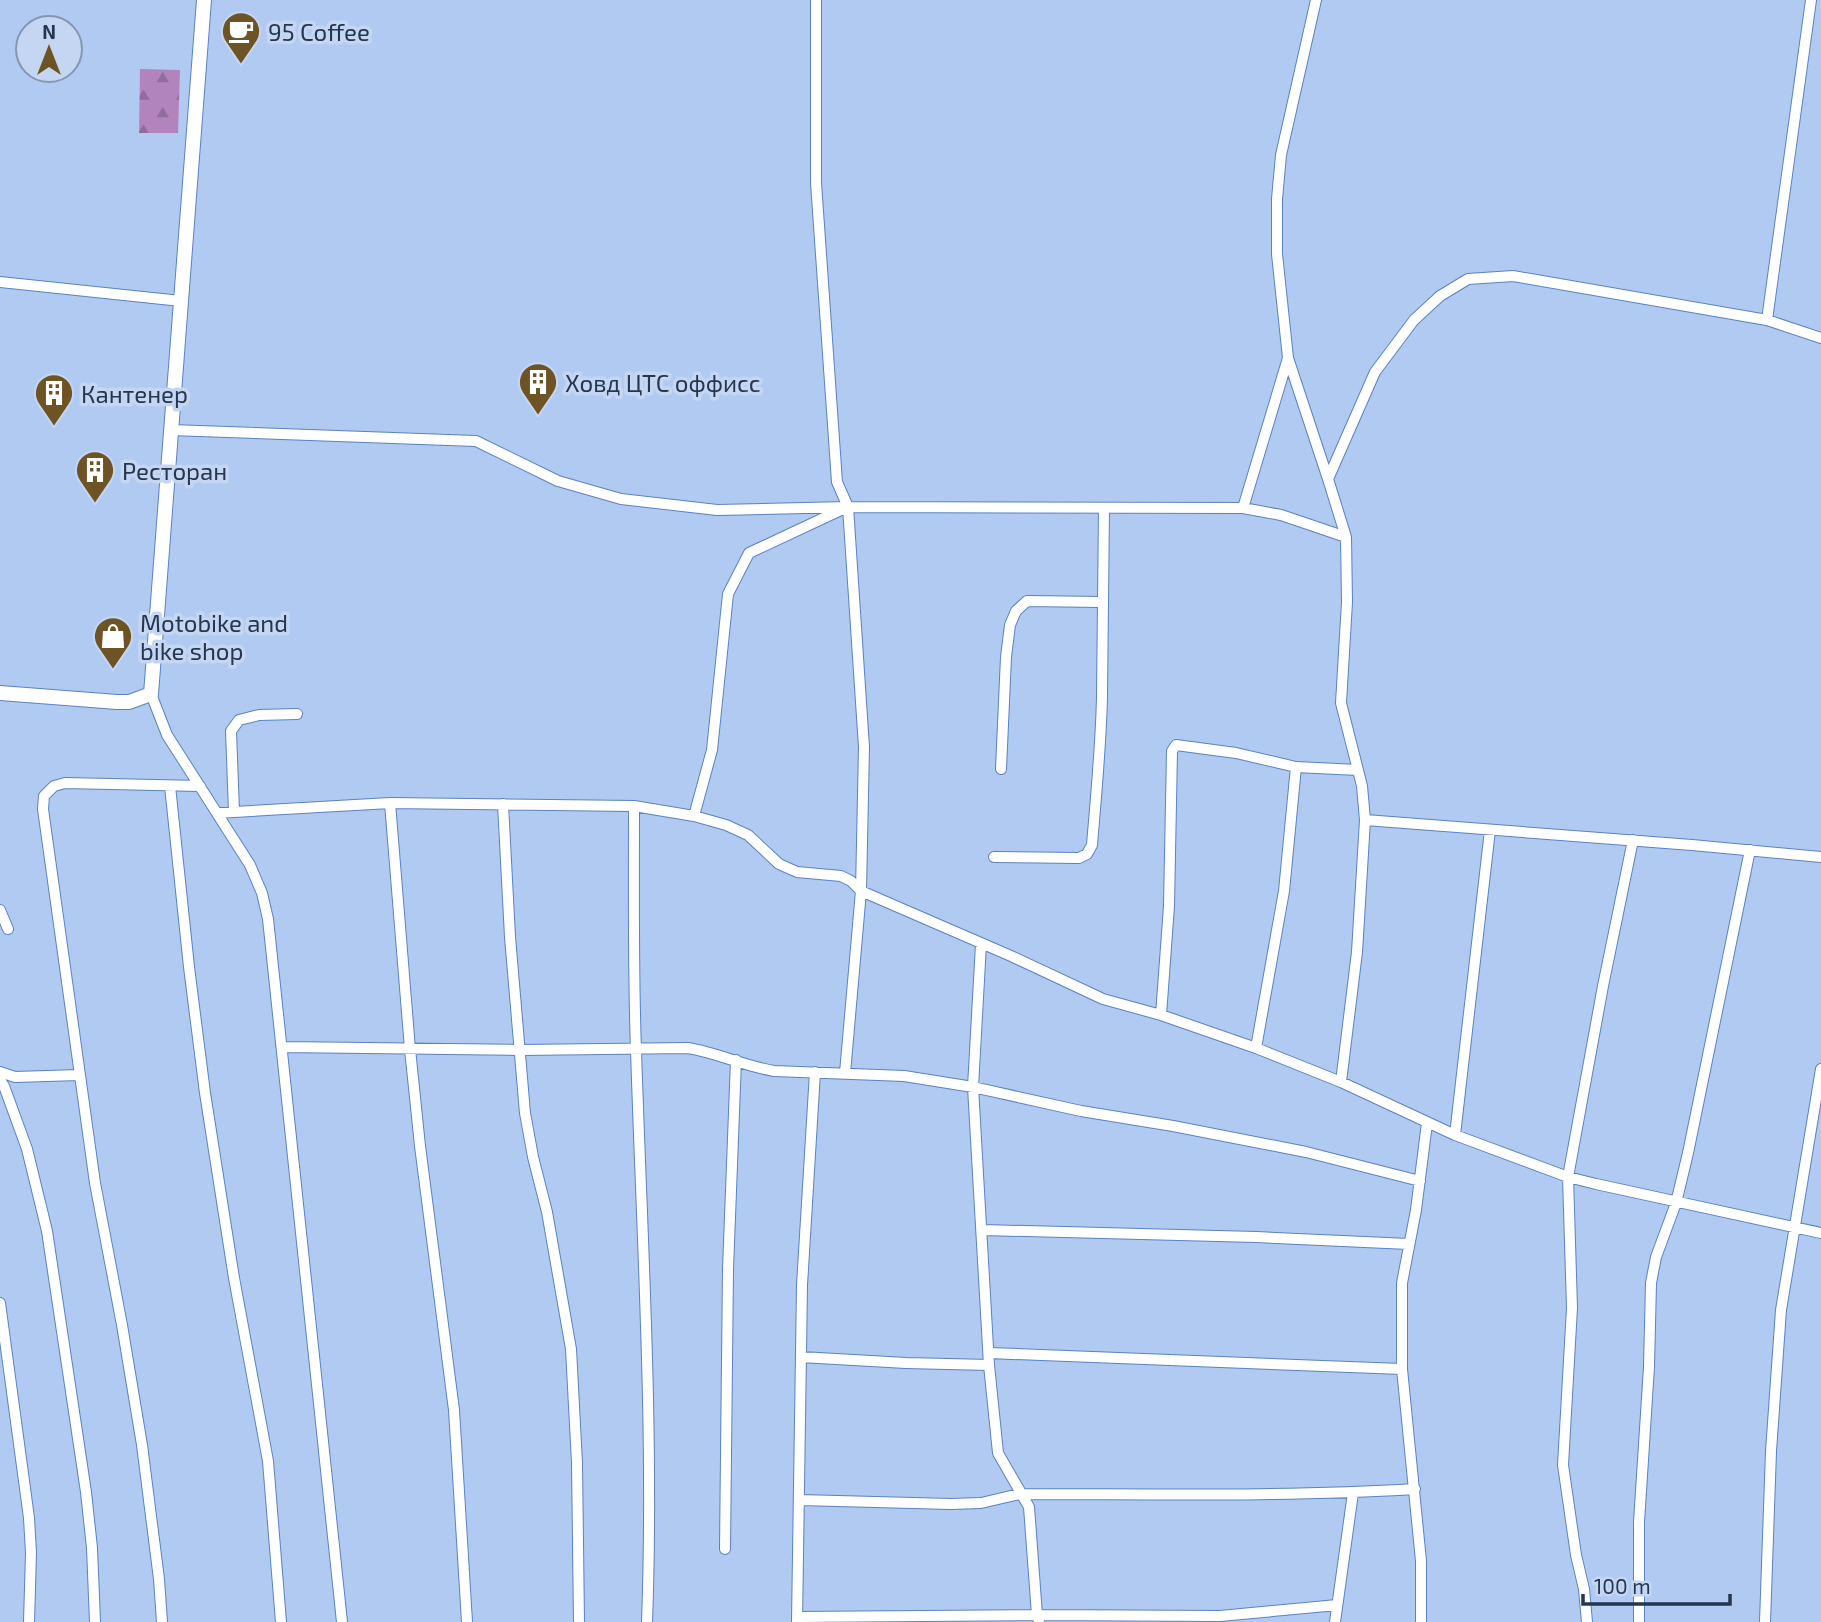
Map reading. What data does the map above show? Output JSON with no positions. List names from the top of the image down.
{
  "places": {
    "cafe": ["95 Coffee"],
    "building": ["Ховд ЦТС оффисс", "Кантенер", "Ресторан"],
    "shop": ["Motobike and bike shop"]
  },
  "scale_bar": "100 m",
  "north": "top"
}
